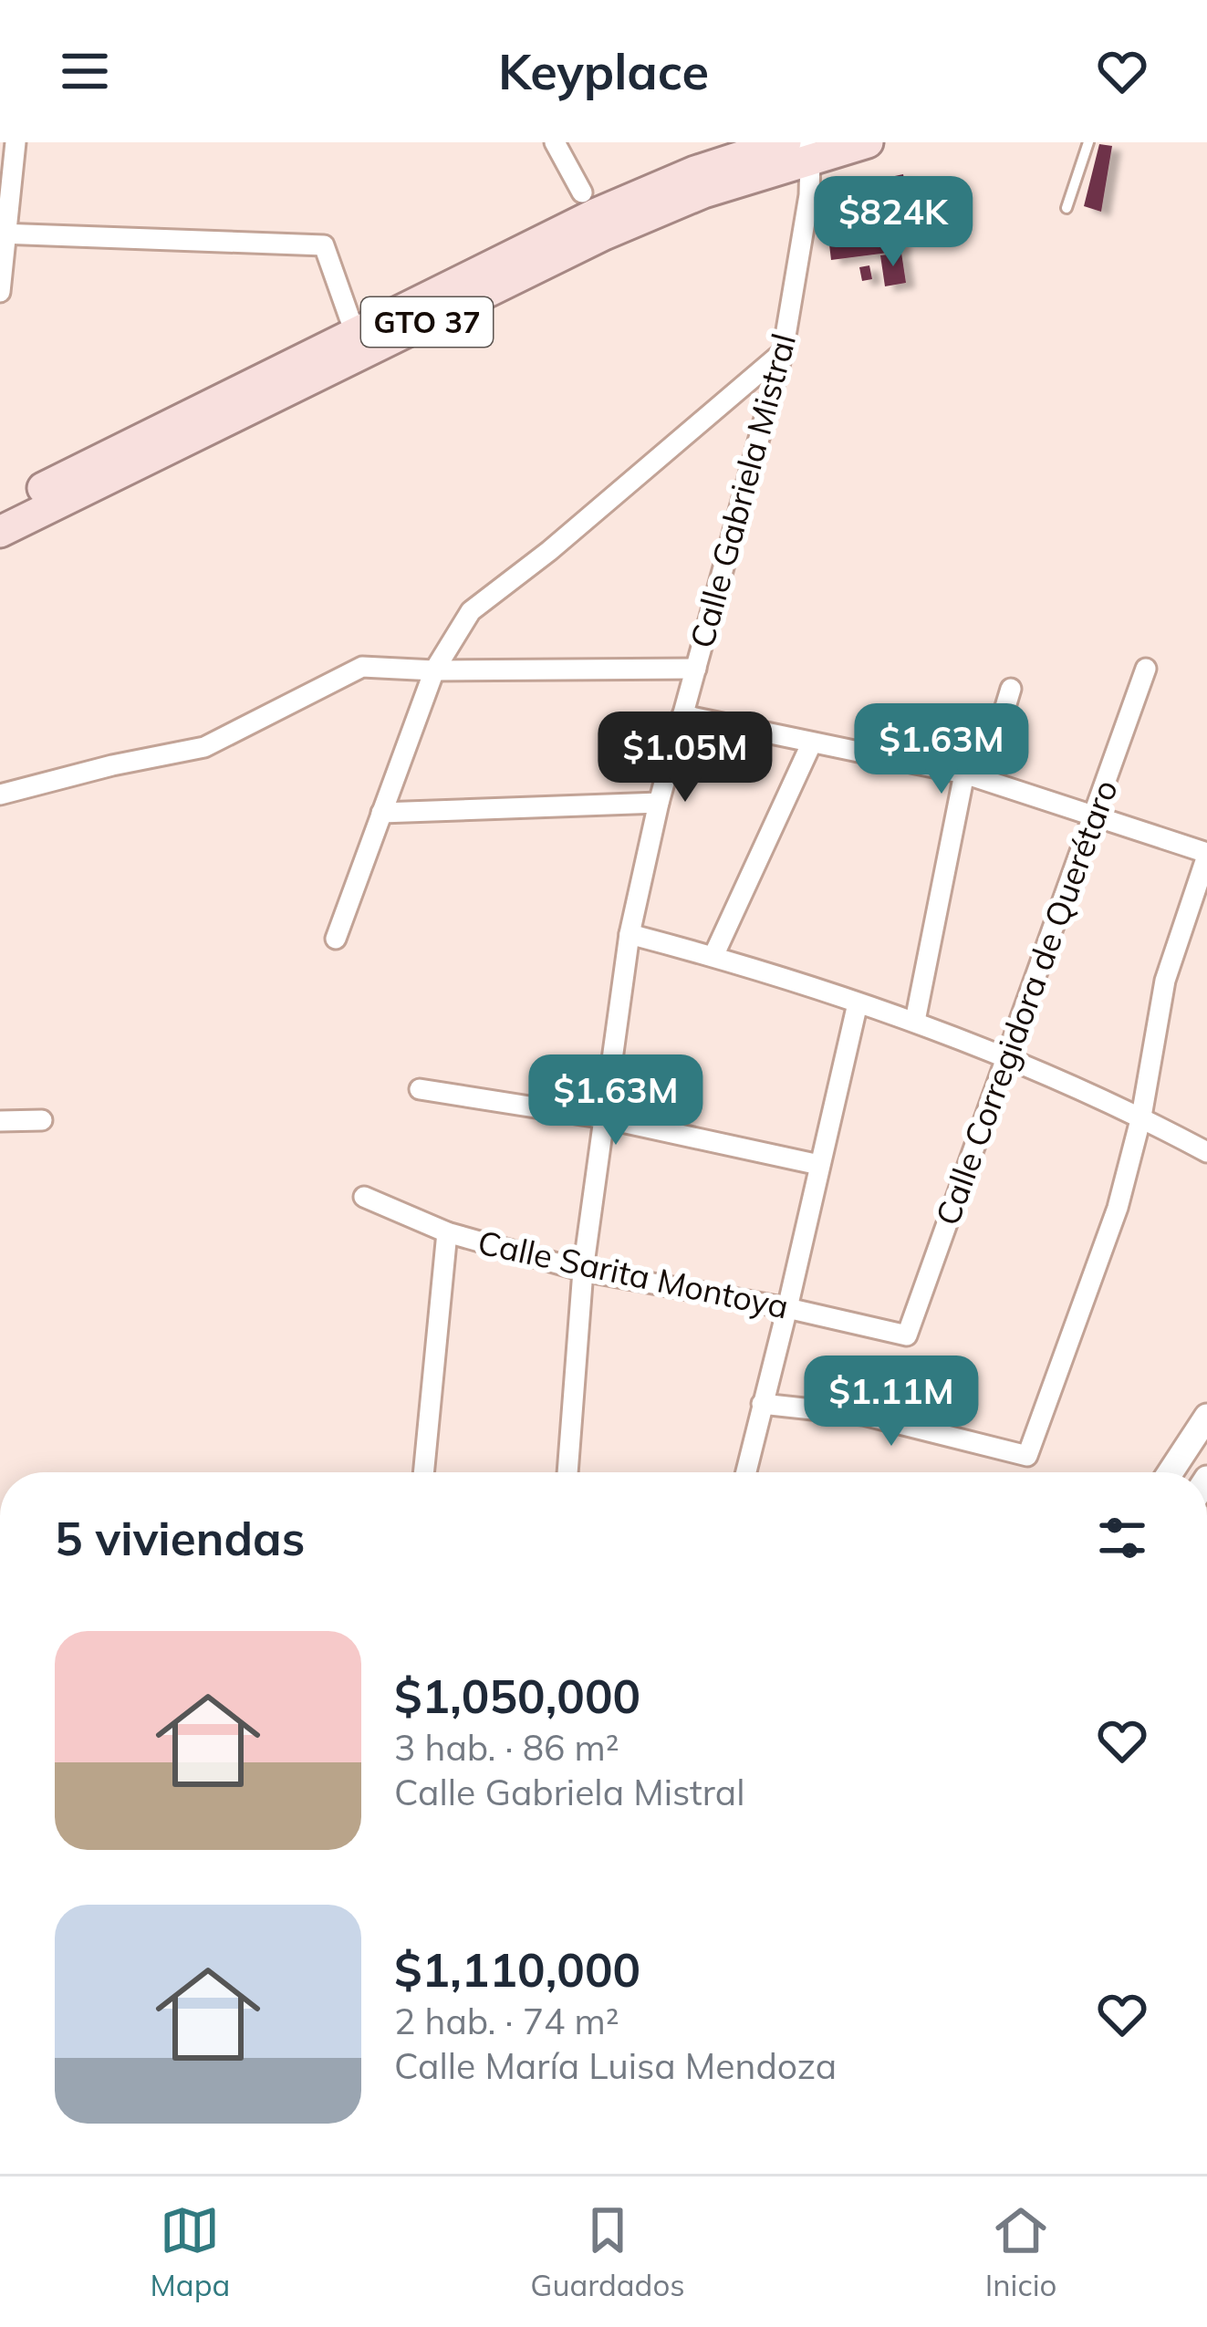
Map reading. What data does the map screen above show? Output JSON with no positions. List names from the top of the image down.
{
  "streets": {
    "main road": ["GTO 37"],
    "street": ["Calle Gabriela Mistral", "Calle Corregidora de Querétaro", "Calle Sarita Montoya"]
  },
  "crossings": [
    ["GTO 37", "Calle Gabriela Mistral"],
    ["Calle Gabriela Mistral", "Calle Sarita Montoya"],
    ["Calle Corregidora de Querétaro", "Calle Sarita Montoya"]
  ],
  "page": {
    "header": "Keyplace",
    "price": [
      "$824K",
      "$1.63M",
      "$1.05M",
      "$1.63M",
      "$1.11M"
    ],
    "heading": "5 viviendas",
    "list": [
      {
        "name": "$1,050,000",
        "note": "3 hab. · 86 m² · Calle Gabriela Mistral"
      },
      {
        "name": "$1,110,000",
        "note": "2 hab. · 74 m² · Calle María Luisa Mendoza"
      }
    ],
    "tabs": ["Mapa", "Guardados", "Inicio"]
  }
}
